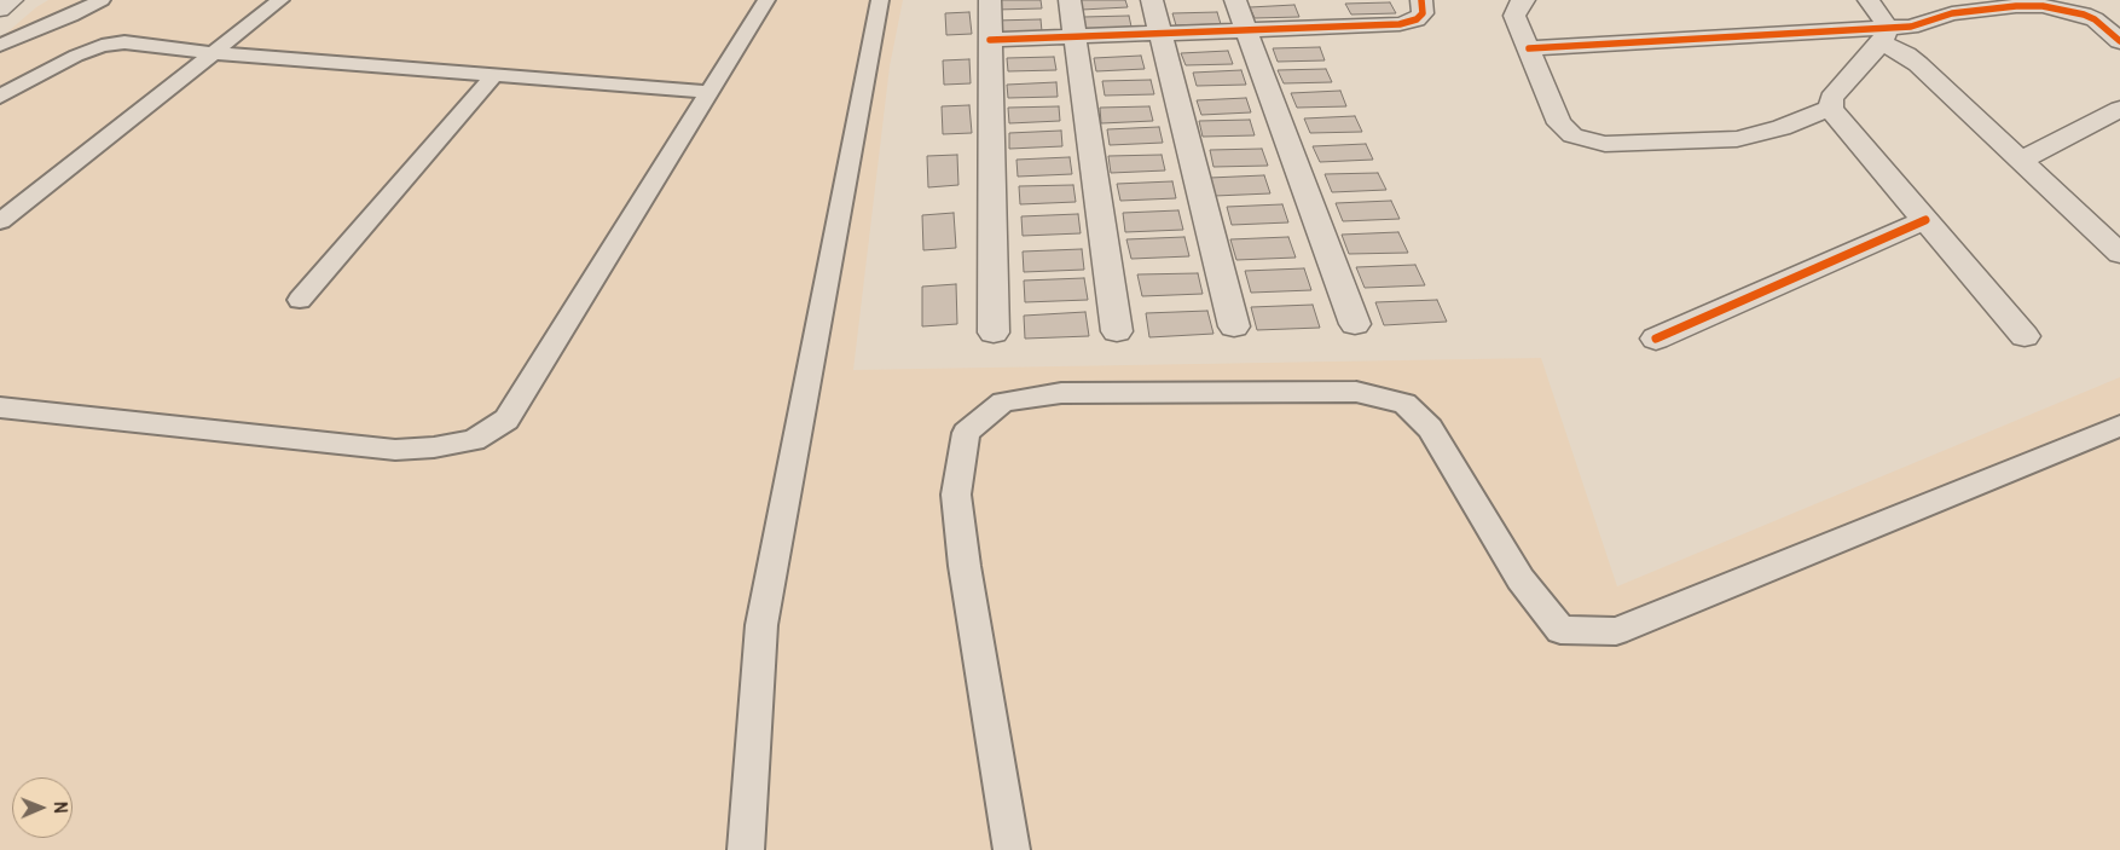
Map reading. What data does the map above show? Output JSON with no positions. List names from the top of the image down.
{
  "north": "right"
}
